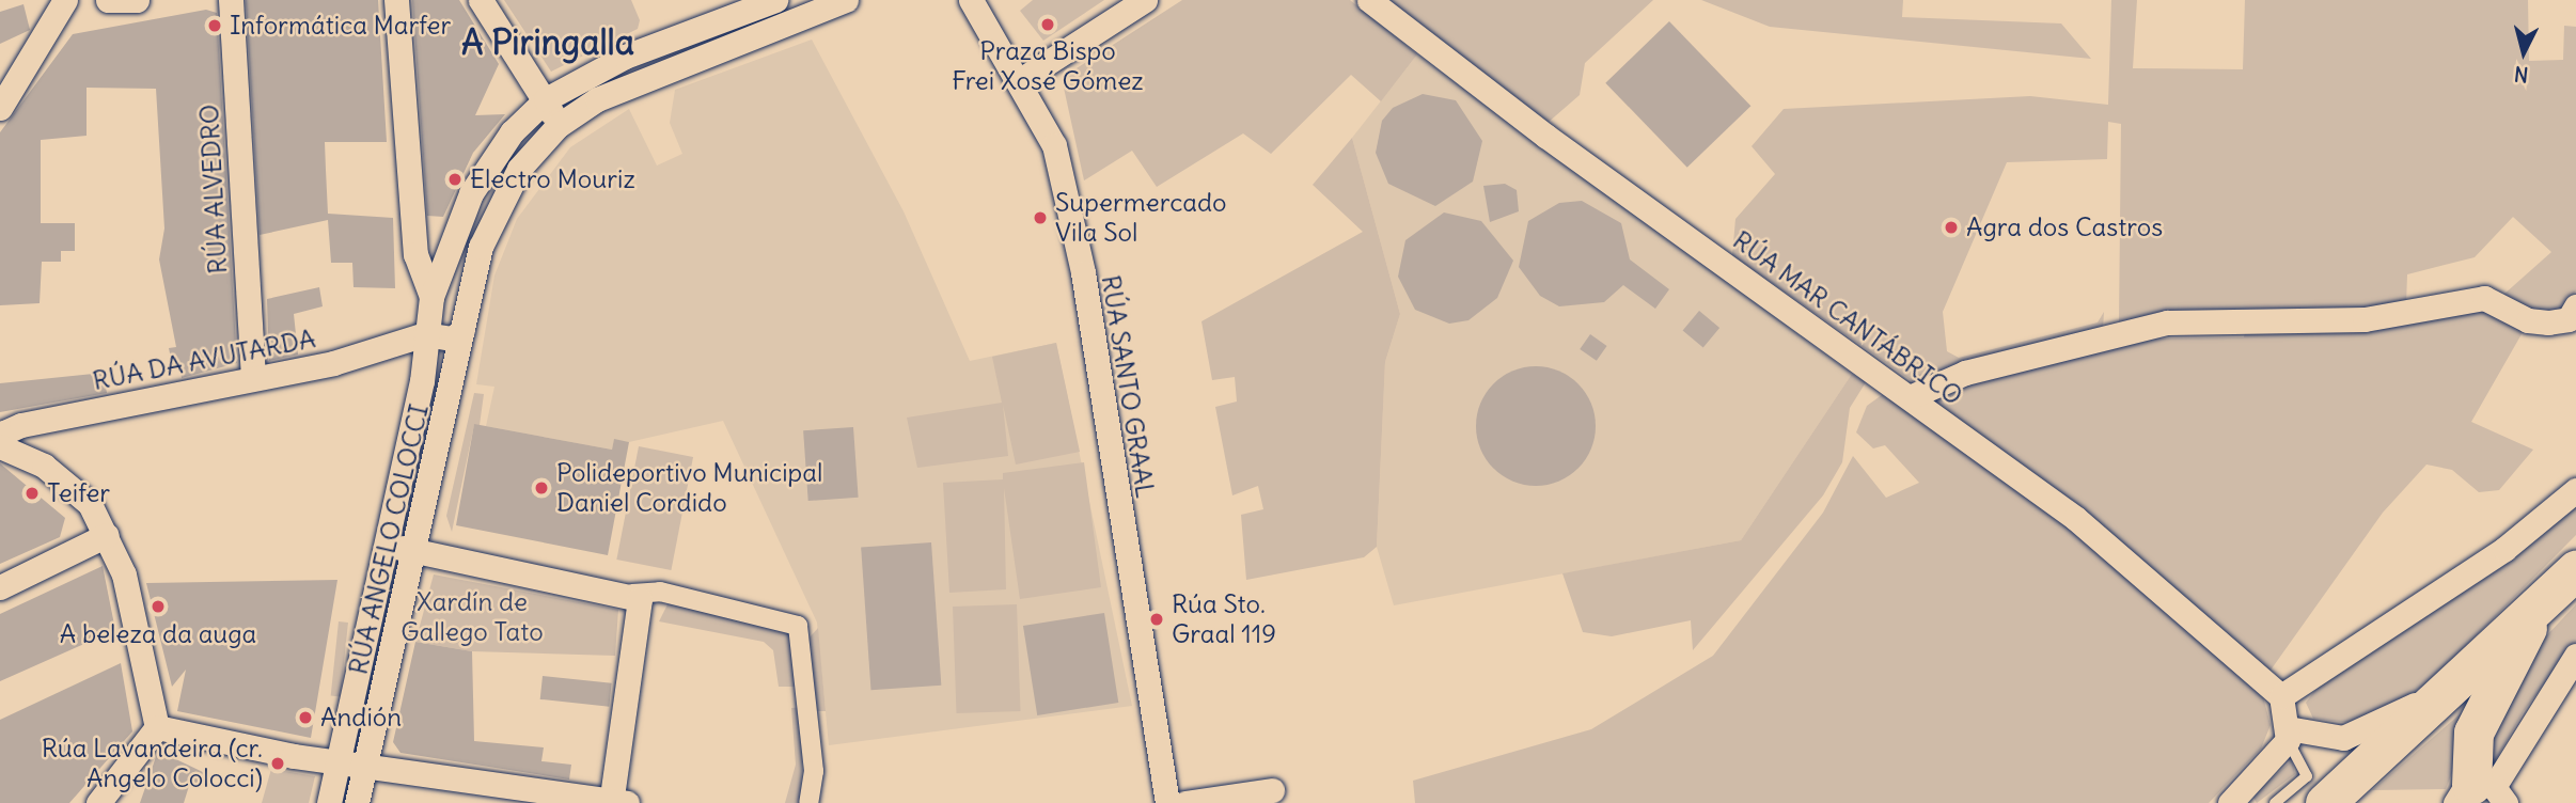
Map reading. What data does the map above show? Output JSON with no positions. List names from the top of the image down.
{
  "streets": {
    "street": [
      "RÚA ALVEDRO",
      "RÚA MAR CANTÁBRICO",
      "RÚA DA AVUTARDA",
      "RÚA SANTO GRAAL",
      "RÚA ANGELO COLOCCI"
    ]
  },
  "crossings": [
    ["RÚA ALVEDRO", "RÚA DA AVUTARDA"],
    ["RÚA DA AVUTARDA", "RÚA ANGELO COLOCCI"]
  ],
  "districts": ["A Piringalla"],
  "parks": ["Xardín de Gallego Tato"],
  "places": [
    "Praza Bispo Frei Xosé Gómez",
    "Informática Marfer",
    "Electro Mouriz",
    "Supermercado Vila Sol",
    "Agra dos Castros",
    "Polideportivo Municipal Daniel Cordido",
    "Teifer",
    "A beleza da auga",
    "Rúa Sto. Graal 119",
    "Andión",
    "Rúa Lavandeira (cr. Angelo Colocci)"
  ],
  "north": "bottom"
}
